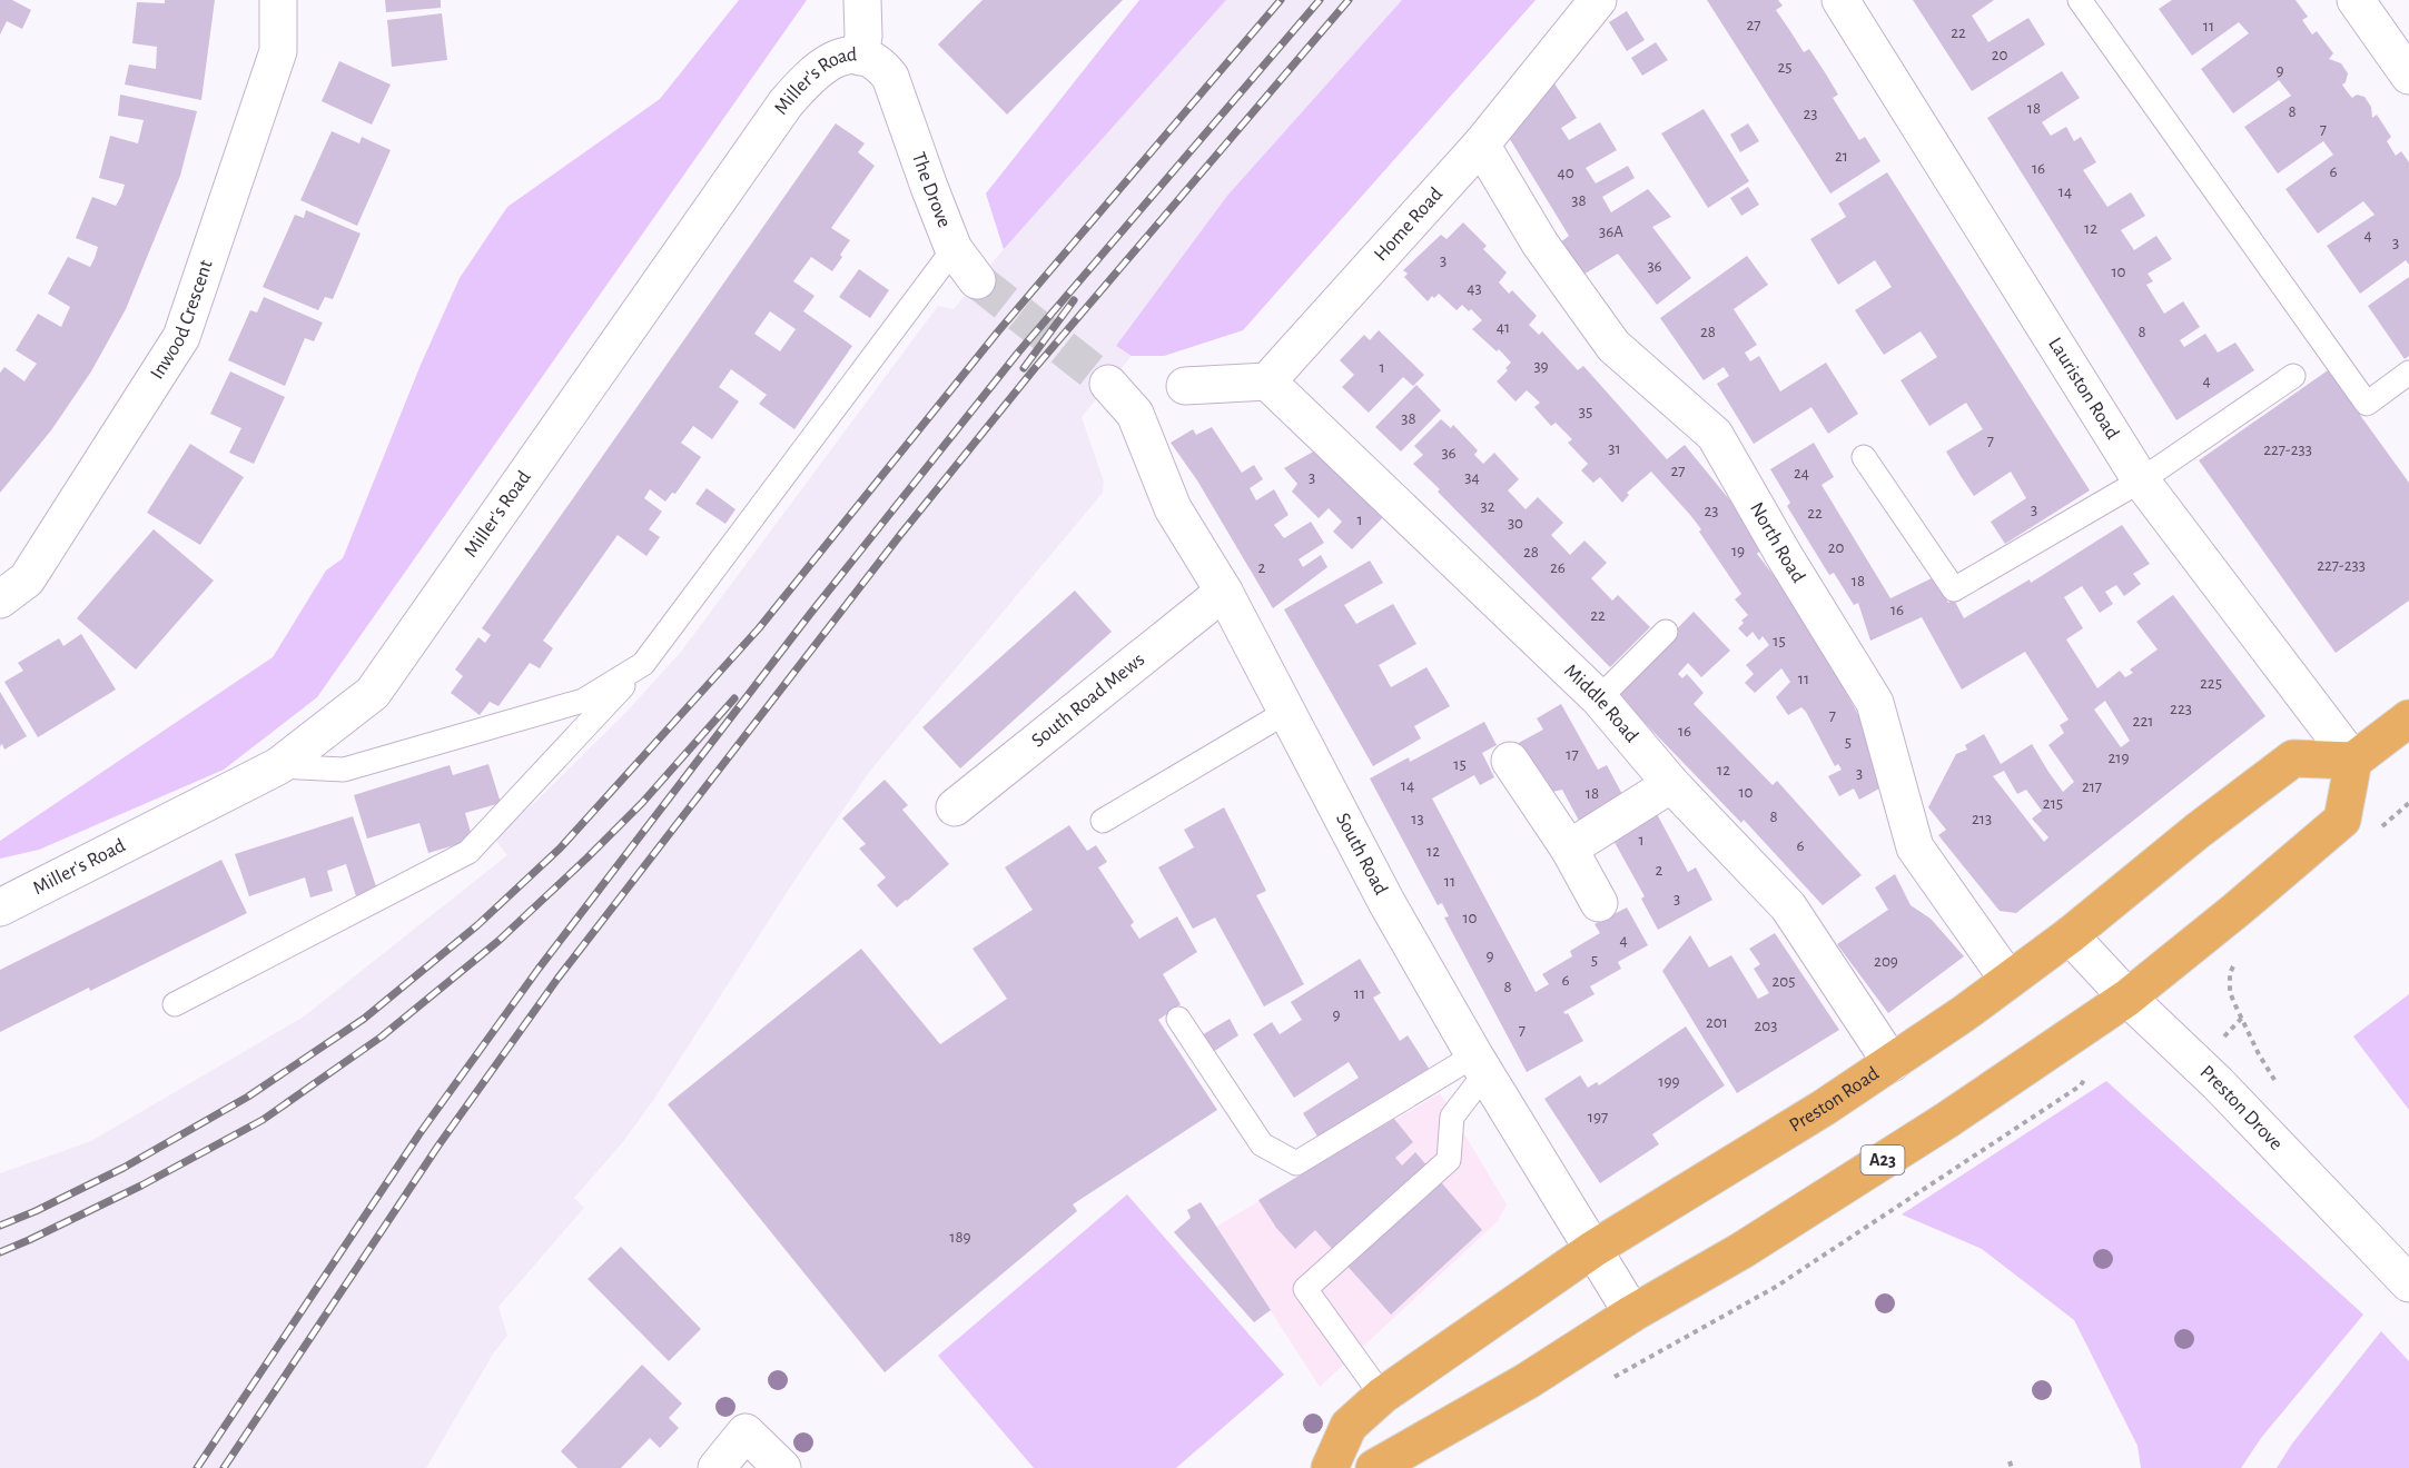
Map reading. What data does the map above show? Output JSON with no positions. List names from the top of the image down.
{
  "streets": {
    "highway": ["Preston Road", "A23"],
    "street": [
      "Miller's Road",
      "The Drove",
      "Home Road",
      "Inwood Crescent",
      "Lauriston Road",
      "North Road",
      "South Road Mews",
      "Middle Road",
      "South Road",
      "Preston Drove"
    ]
  },
  "crossings": [
    ["Miller's Road", "The Drove"],
    ["Home Road", "North Road"],
    ["Home Road", "Middle Road"],
    ["Lauriston Road", "Preston Road"],
    ["Lauriston Road", "A23"],
    ["North Road", "Preston Road"],
    ["South Road Mews", "South Road"],
    ["Middle Road", "Preston Road"],
    ["South Road", "Preston Road"],
    ["South Road", "A23"],
    ["Preston Road", "Preston Drove"],
    ["Preston Road", "A23"],
    ["Preston Drove", "A23"]
  ],
  "house_numbers": [
    "27",
    "11",
    "22",
    "20",
    "25",
    "9",
    "18",
    "8",
    "23",
    "7",
    "21",
    "16",
    "6",
    "40",
    "14",
    "38",
    "12",
    "36A",
    "4",
    "3",
    "3",
    "36",
    "10",
    "43",
    "41",
    "28",
    "8",
    "39",
    "1",
    "4",
    "35",
    "38",
    "7",
    "31",
    "227-233",
    "36",
    "27",
    "24",
    "3",
    "34",
    "32",
    "3",
    "23",
    "22",
    "1",
    "30",
    "20",
    "19",
    "28",
    "227-233",
    "2",
    "26",
    "18",
    "16",
    "22",
    "15",
    "11",
    "225",
    "223",
    "7",
    "221",
    "16",
    "5",
    "17",
    "219",
    "15",
    "12",
    "3",
    "14",
    "217",
    "10",
    "18",
    "215",
    "8",
    "13",
    "213",
    "1",
    "6",
    "12",
    "2",
    "11",
    "3",
    "10",
    "4",
    "9",
    "5",
    "209",
    "6",
    "205",
    "8",
    "11",
    "9",
    "201",
    "203",
    "7",
    "199",
    "197",
    "189"
  ]
}
